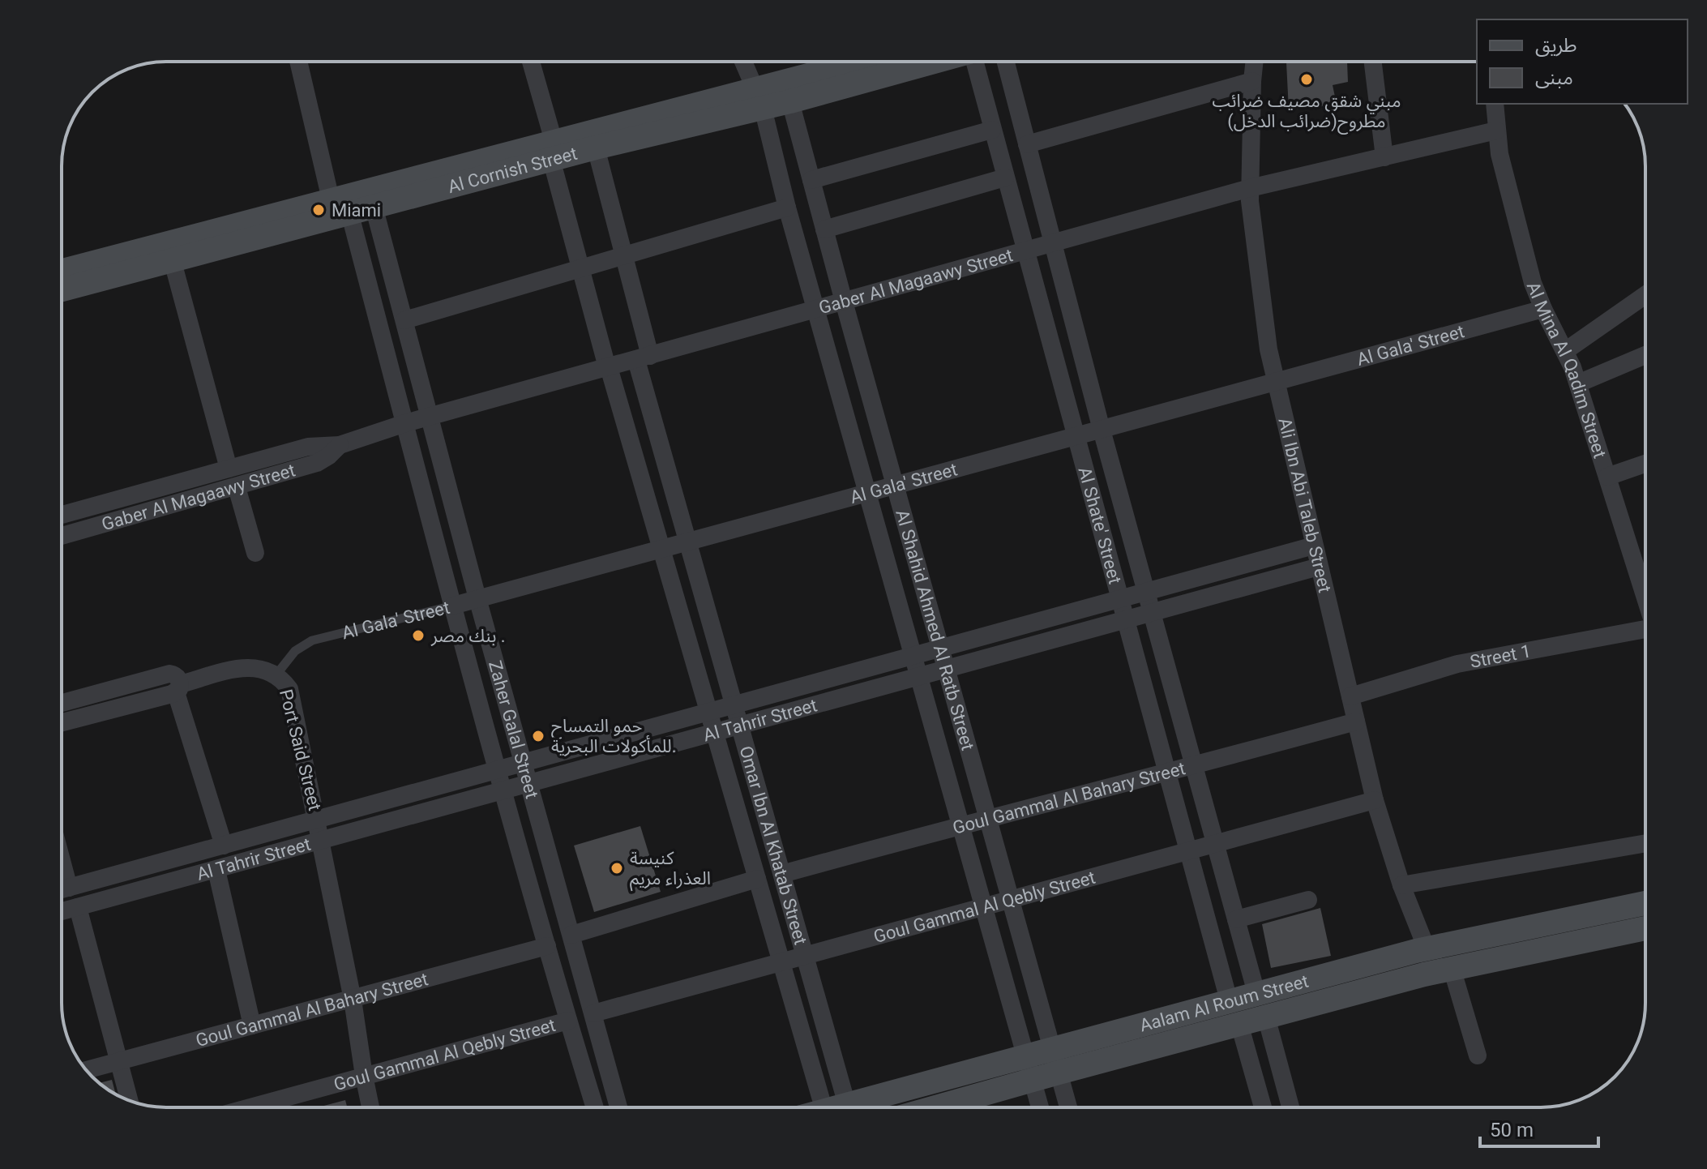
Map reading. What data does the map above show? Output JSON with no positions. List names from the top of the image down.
{
  "streets": {
    "street": [
      "Al Cornish Street",
      "Gaber Al Magaawy Street",
      "Al Gala' Street",
      "Al Mina Al Qadim Street",
      "Ali Ibn Abi Taleb Street",
      "Al Shate' Street",
      "Al Shahid Ahmed Al Ratb Street",
      "Street 1",
      "Al Tahrir Street",
      "Zaher Galal Street",
      "Port Said Street",
      "Goul Gammal Al Bahary Street",
      "Omar Ibn Al Khatab Street",
      "Goul Gammal Al Qebly Street",
      "Aalam Al Roum Street"
    ]
  },
  "crossings": [
    ["Al Cornish Street", "Al Shahid Ahmed Al Ratb Street"],
    ["Al Cornish Street", "Zaher Galal Street"],
    ["Al Cornish Street", "Omar Ibn Al Khatab Street"],
    ["Gaber Al Magaawy Street", "Al Mina Al Qadim Street"],
    ["Gaber Al Magaawy Street", "Ali Ibn Abi Taleb Street"],
    ["Gaber Al Magaawy Street", "Al Shate' Street"],
    ["Gaber Al Magaawy Street", "Al Shahid Ahmed Al Ratb Street"],
    ["Gaber Al Magaawy Street", "Zaher Galal Street"],
    ["Gaber Al Magaawy Street", "Omar Ibn Al Khatab Street"],
    ["Al Gala' Street", "Al Mina Al Qadim Street"],
    ["Al Gala' Street", "Ali Ibn Abi Taleb Street"],
    ["Al Gala' Street", "Al Shate' Street"],
    ["Al Gala' Street", "Al Shahid Ahmed Al Ratb Street"],
    ["Al Gala' Street", "Zaher Galal Street"],
    ["Al Gala' Street", "Port Said Street"],
    ["Al Gala' Street", "Omar Ibn Al Khatab Street"],
    ["Ali Ibn Abi Taleb Street", "Street 1"],
    ["Ali Ibn Abi Taleb Street", "Al Tahrir Street"],
    ["Ali Ibn Abi Taleb Street", "Goul Gammal Al Bahary Street"],
    ["Ali Ibn Abi Taleb Street", "Goul Gammal Al Qebly Street"],
    ["Ali Ibn Abi Taleb Street", "Aalam Al Roum Street"],
    ["Al Shate' Street", "Al Tahrir Street"],
    ["Al Shate' Street", "Goul Gammal Al Bahary Street"],
    ["Al Shate' Street", "Goul Gammal Al Qebly Street"],
    ["Al Shate' Street", "Aalam Al Roum Street"],
    ["Al Shahid Ahmed Al Ratb Street", "Al Tahrir Street"],
    ["Al Shahid Ahmed Al Ratb Street", "Goul Gammal Al Bahary Street"],
    ["Al Shahid Ahmed Al Ratb Street", "Goul Gammal Al Qebly Street"],
    ["Al Shahid Ahmed Al Ratb Street", "Aalam Al Roum Street"],
    ["Al Tahrir Street", "Zaher Galal Street"],
    ["Al Tahrir Street", "Port Said Street"],
    ["Al Tahrir Street", "Omar Ibn Al Khatab Street"],
    ["Zaher Galal Street", "Goul Gammal Al Bahary Street"],
    ["Zaher Galal Street", "Goul Gammal Al Qebly Street"],
    ["Port Said Street", "Goul Gammal Al Bahary Street"],
    ["Port Said Street", "Goul Gammal Al Qebly Street"],
    ["Goul Gammal Al Bahary Street", "Omar Ibn Al Khatab Street"],
    ["Omar Ibn Al Khatab Street", "Goul Gammal Al Qebly Street"]
  ],
  "places": [
    "مبني شقق مصيف ضرائب مطروح(ضرائب الدخل)",
    "Miami",
    "بنك مصر .",
    "حمو التمساح للمأكولات البحرية.",
    "كنيسة العذراء مريم"
  ],
  "legend": ["طريق", "مبنى"],
  "scale_bar": "50 m"
}
